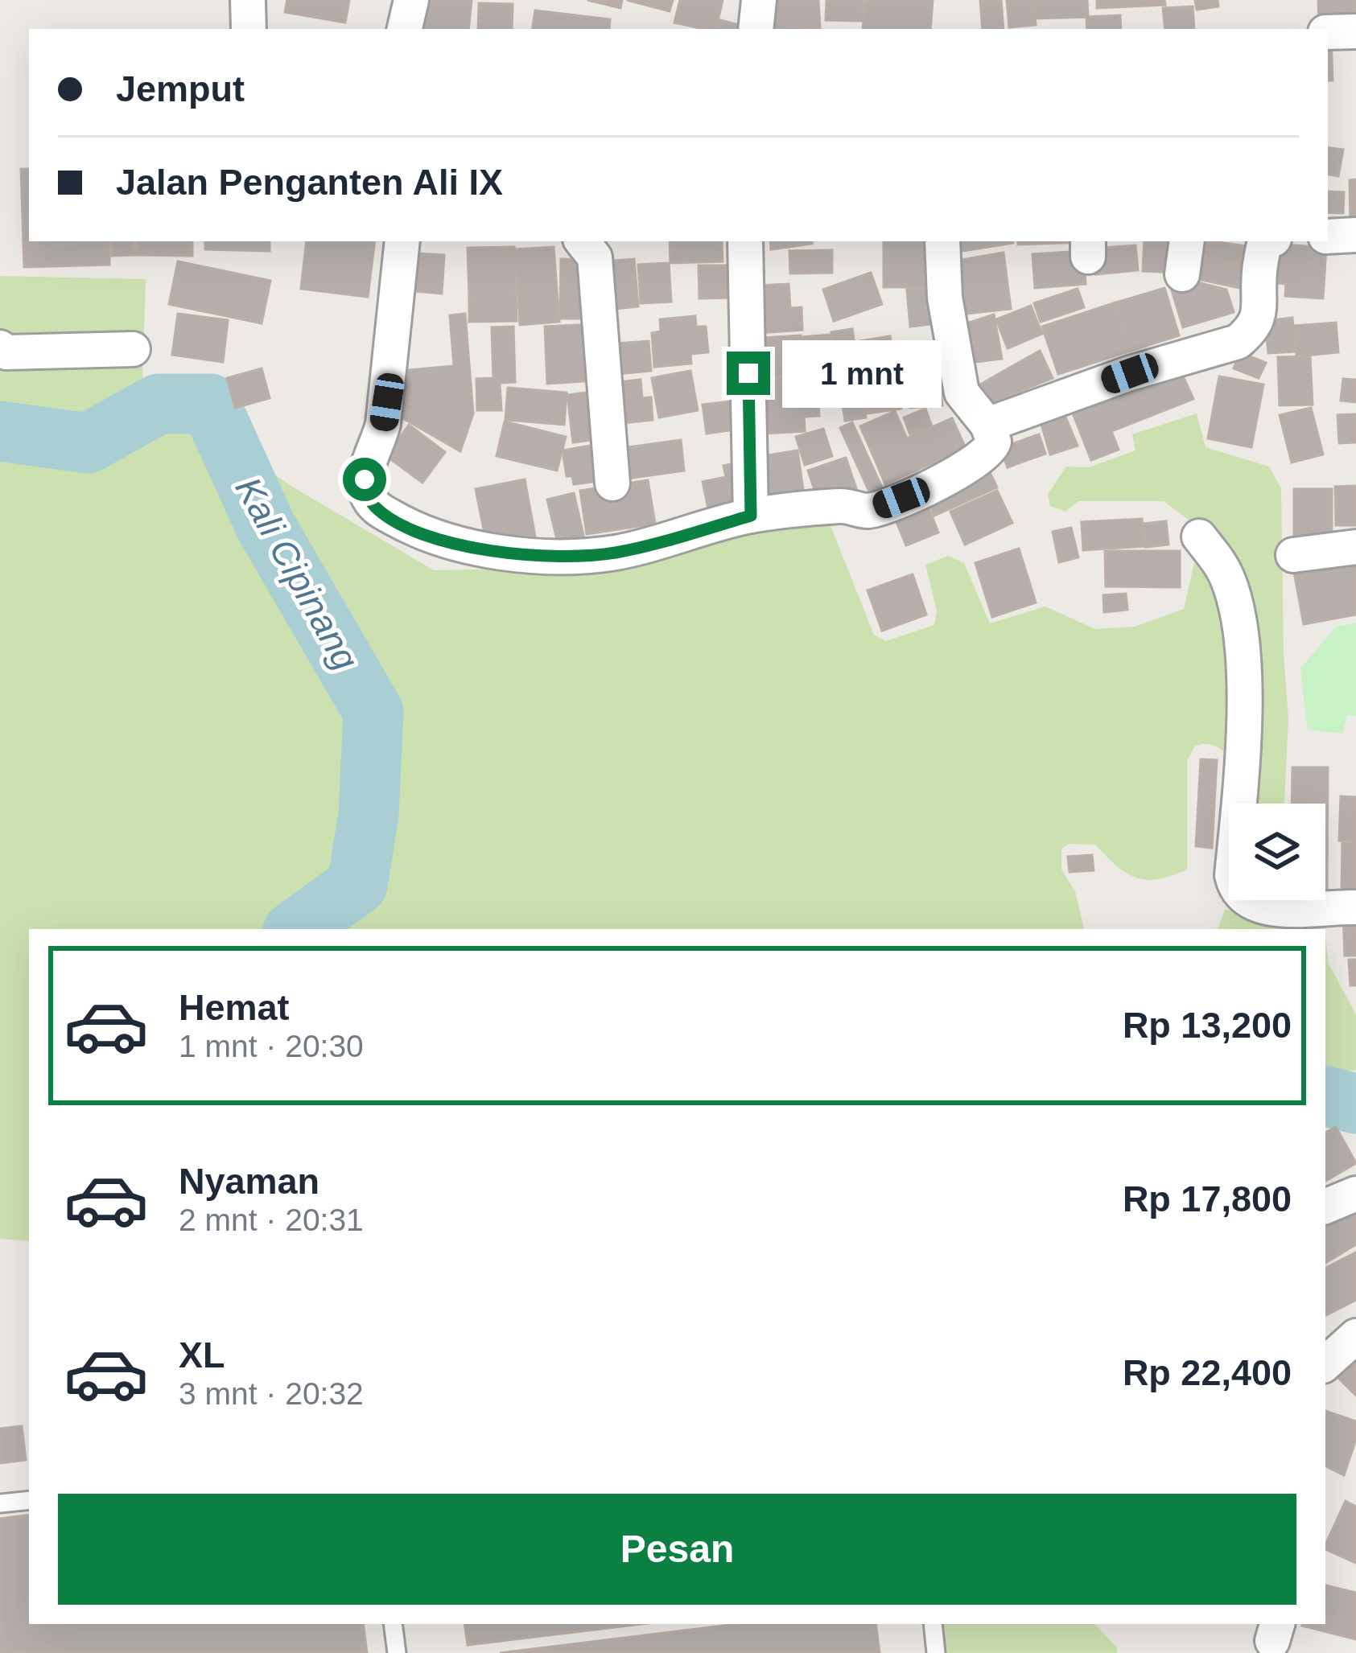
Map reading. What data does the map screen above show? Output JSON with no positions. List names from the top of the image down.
{
  "water": ["Kali Cipinang"],
  "page": {
    "banner": ["Jemput", "Jalan Penganten Ali IX"],
    "bubble": "1 mnt",
    "list": [
      {
        "name": "Hemat",
        "note": "1 mnt · 20:30",
        "value": "Rp 13,200"
      },
      {
        "name": "Nyaman",
        "note": "2 mnt · 20:31",
        "value": "Rp 17,800"
      },
      {
        "name": "XL",
        "note": "3 mnt · 20:32",
        "value": "Rp 22,400"
      }
    ],
    "buttons": "Pesan"
  }
}
